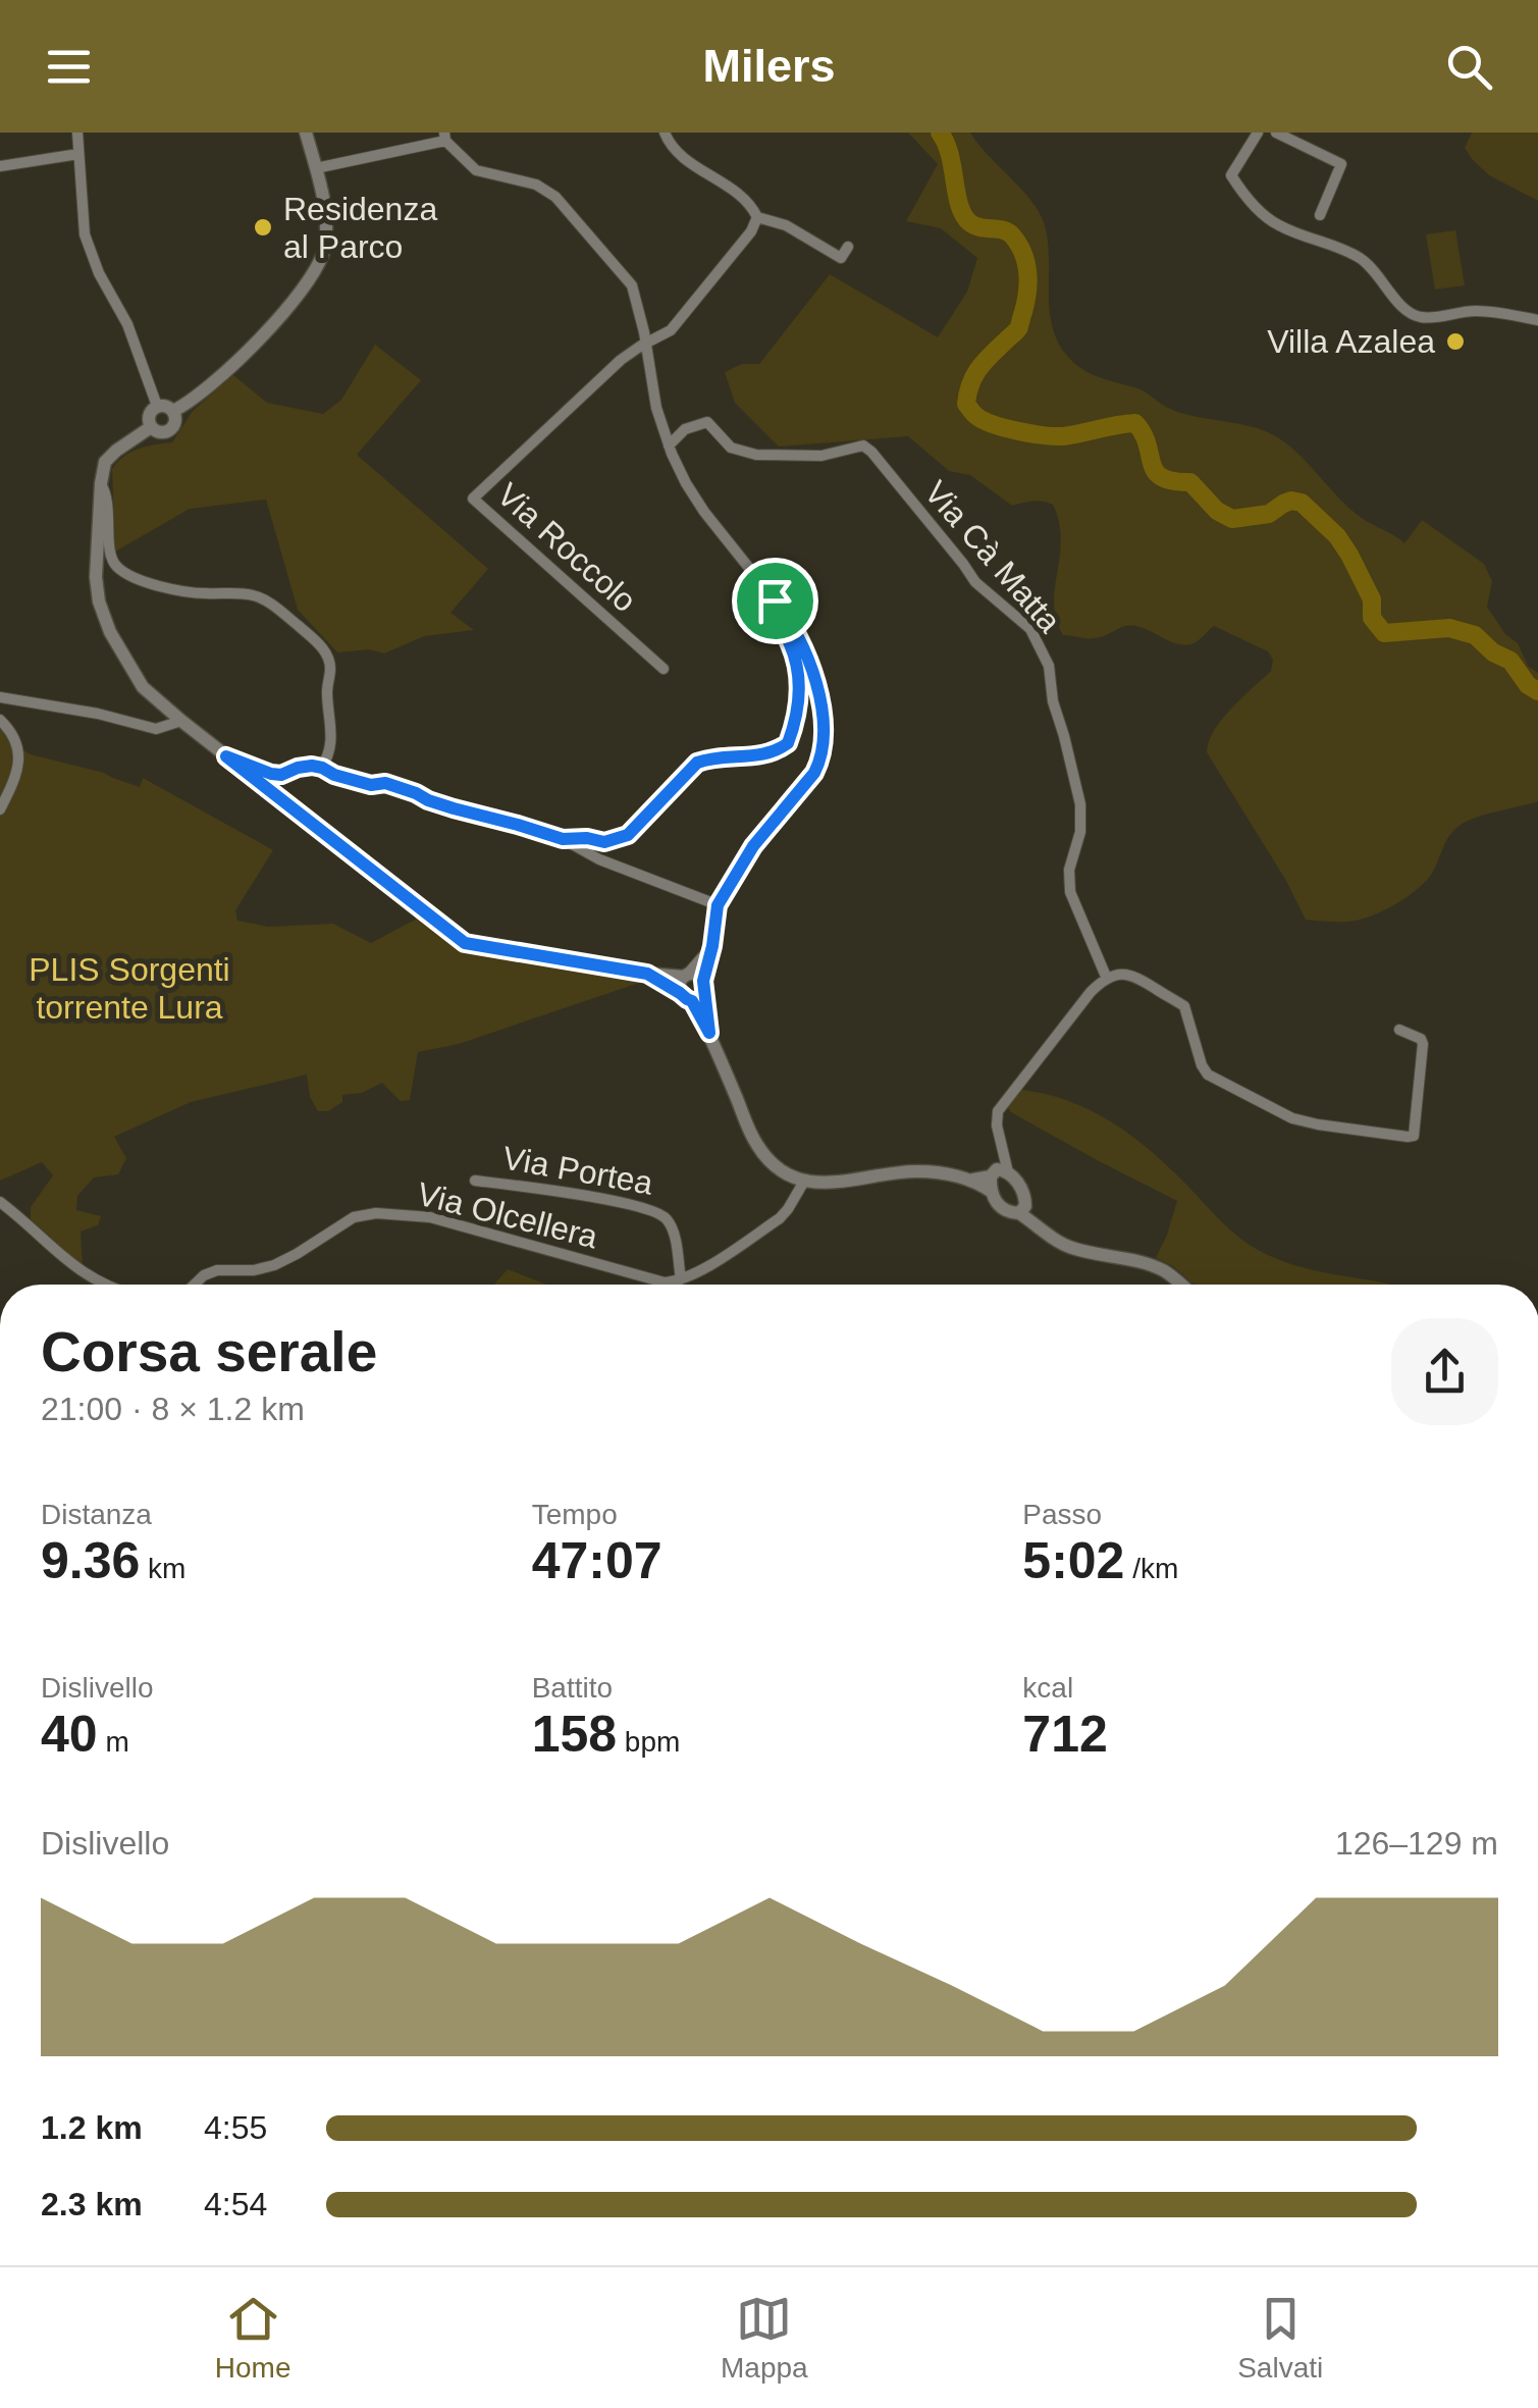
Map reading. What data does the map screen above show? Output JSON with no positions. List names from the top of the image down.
{
  "streets": {
    "street": [
      "Via Roccolo",
      "Via Cà Matta",
      "Via Portea",
      "Via Olcellera"
    ]
  },
  "crossings": [
    ["Via Portea", "Via Olcellera"]
  ],
  "parks": ["PLIS Sorgenti torrente Lura"],
  "places": ["Residenza al Parco", "Villa Azalea"],
  "page": {
    "header": "Milers",
    "heading": ["Corsa serale", "21:00 · 8 × 1.2 km"],
    "stats": [
      ["Distanza", "9.36 km"],
      ["Tempo", "47:07"],
      ["Passo", "5:02 /km"],
      ["Dislivello", "40 m"],
      ["Battito", "158 bpm"],
      ["kcal", "712"]
    ],
    "chart": ["Dislivello", "126–129 m"],
    "list": [
      {
        "name": "1.2 km",
        "note": "4:55"
      },
      {
        "name": "2.3 km",
        "note": "4:54"
      }
    ],
    "tabs": ["Home", "Mappa", "Salvati"]
  }
}
